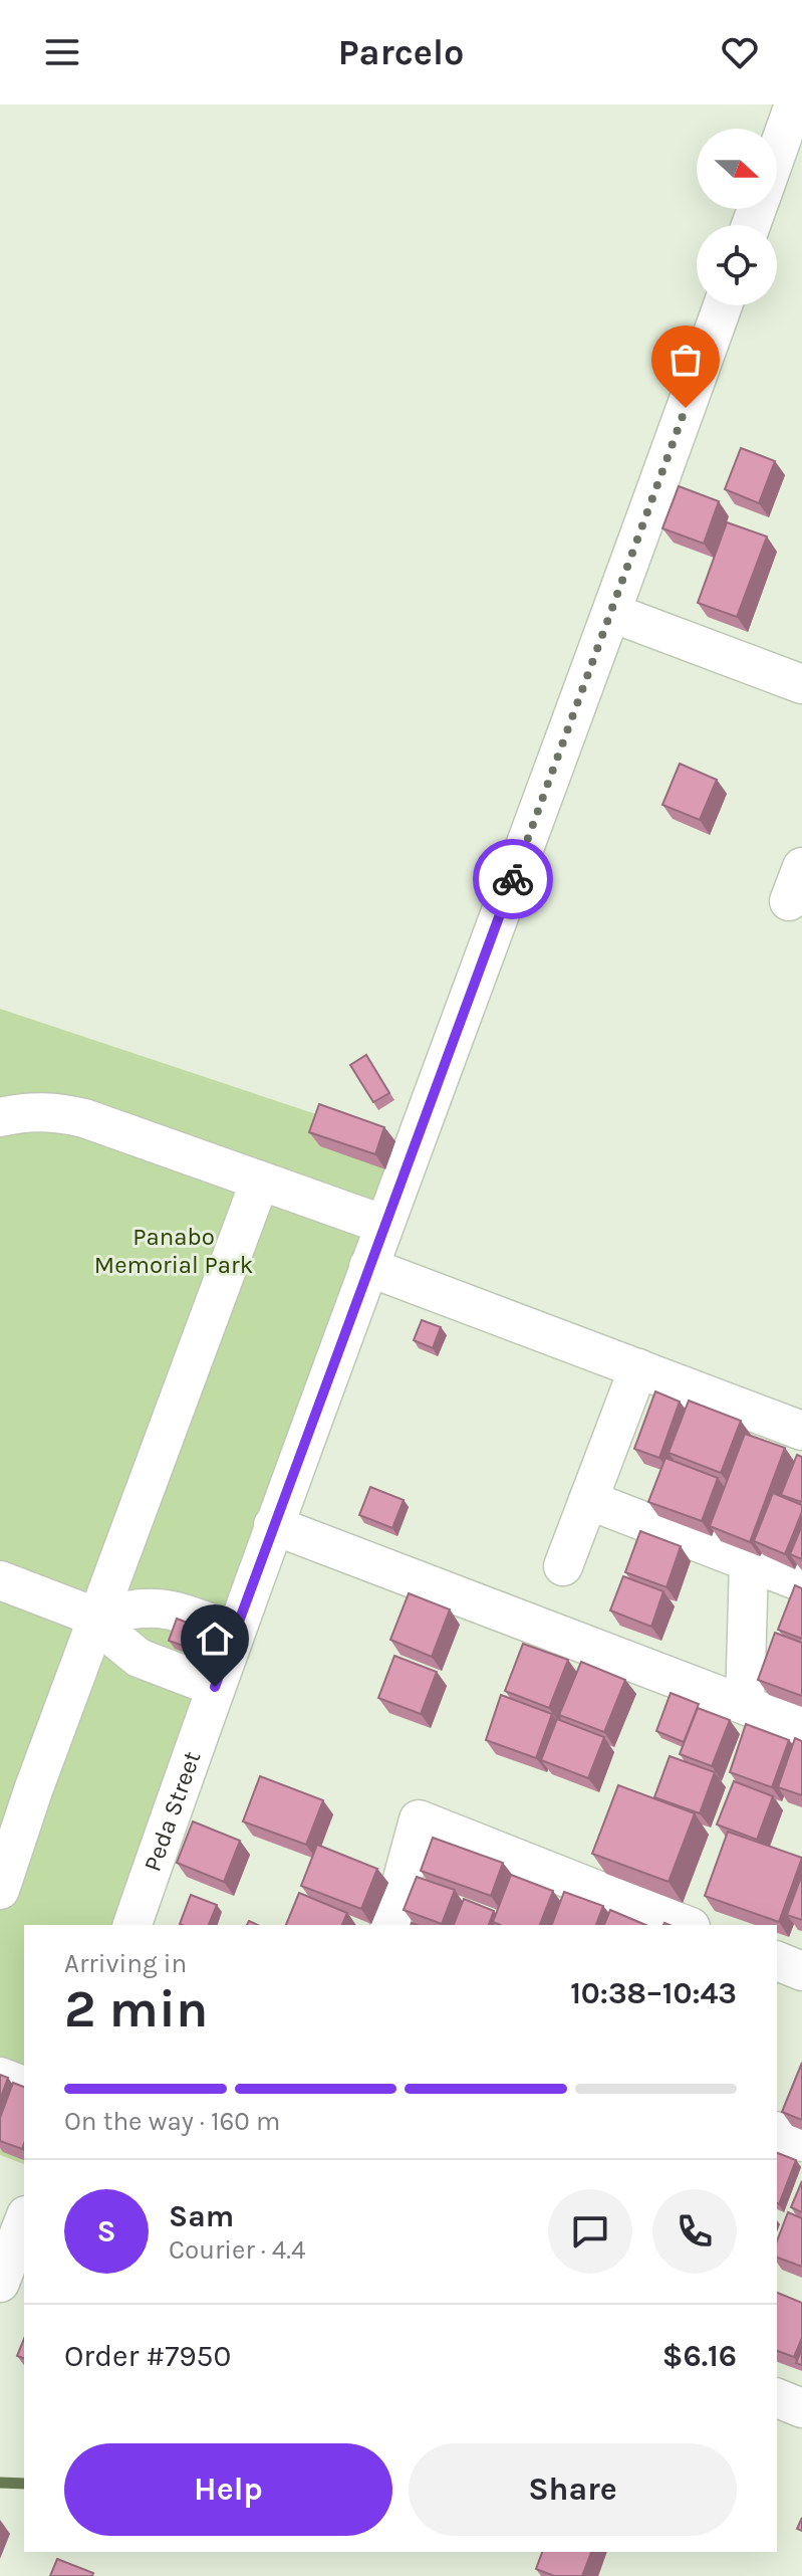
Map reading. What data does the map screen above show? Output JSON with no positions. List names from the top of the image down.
{
  "streets": {
    "street": ["Peda Street"]
  },
  "parks": ["Panabo Memorial Park"],
  "north": "right",
  "page": {
    "header": "Parcelo",
    "heading": ["2 min", "Arriving in", "10:38–10:43"],
    "panel": [
      "Sam",
      "Courier · 4.4",
      "Order #7950",
      "$6.16"
    ],
    "bar": "On the way · 160 m",
    "round": "S",
    "buttons": ["Help", "Share"]
  }
}
